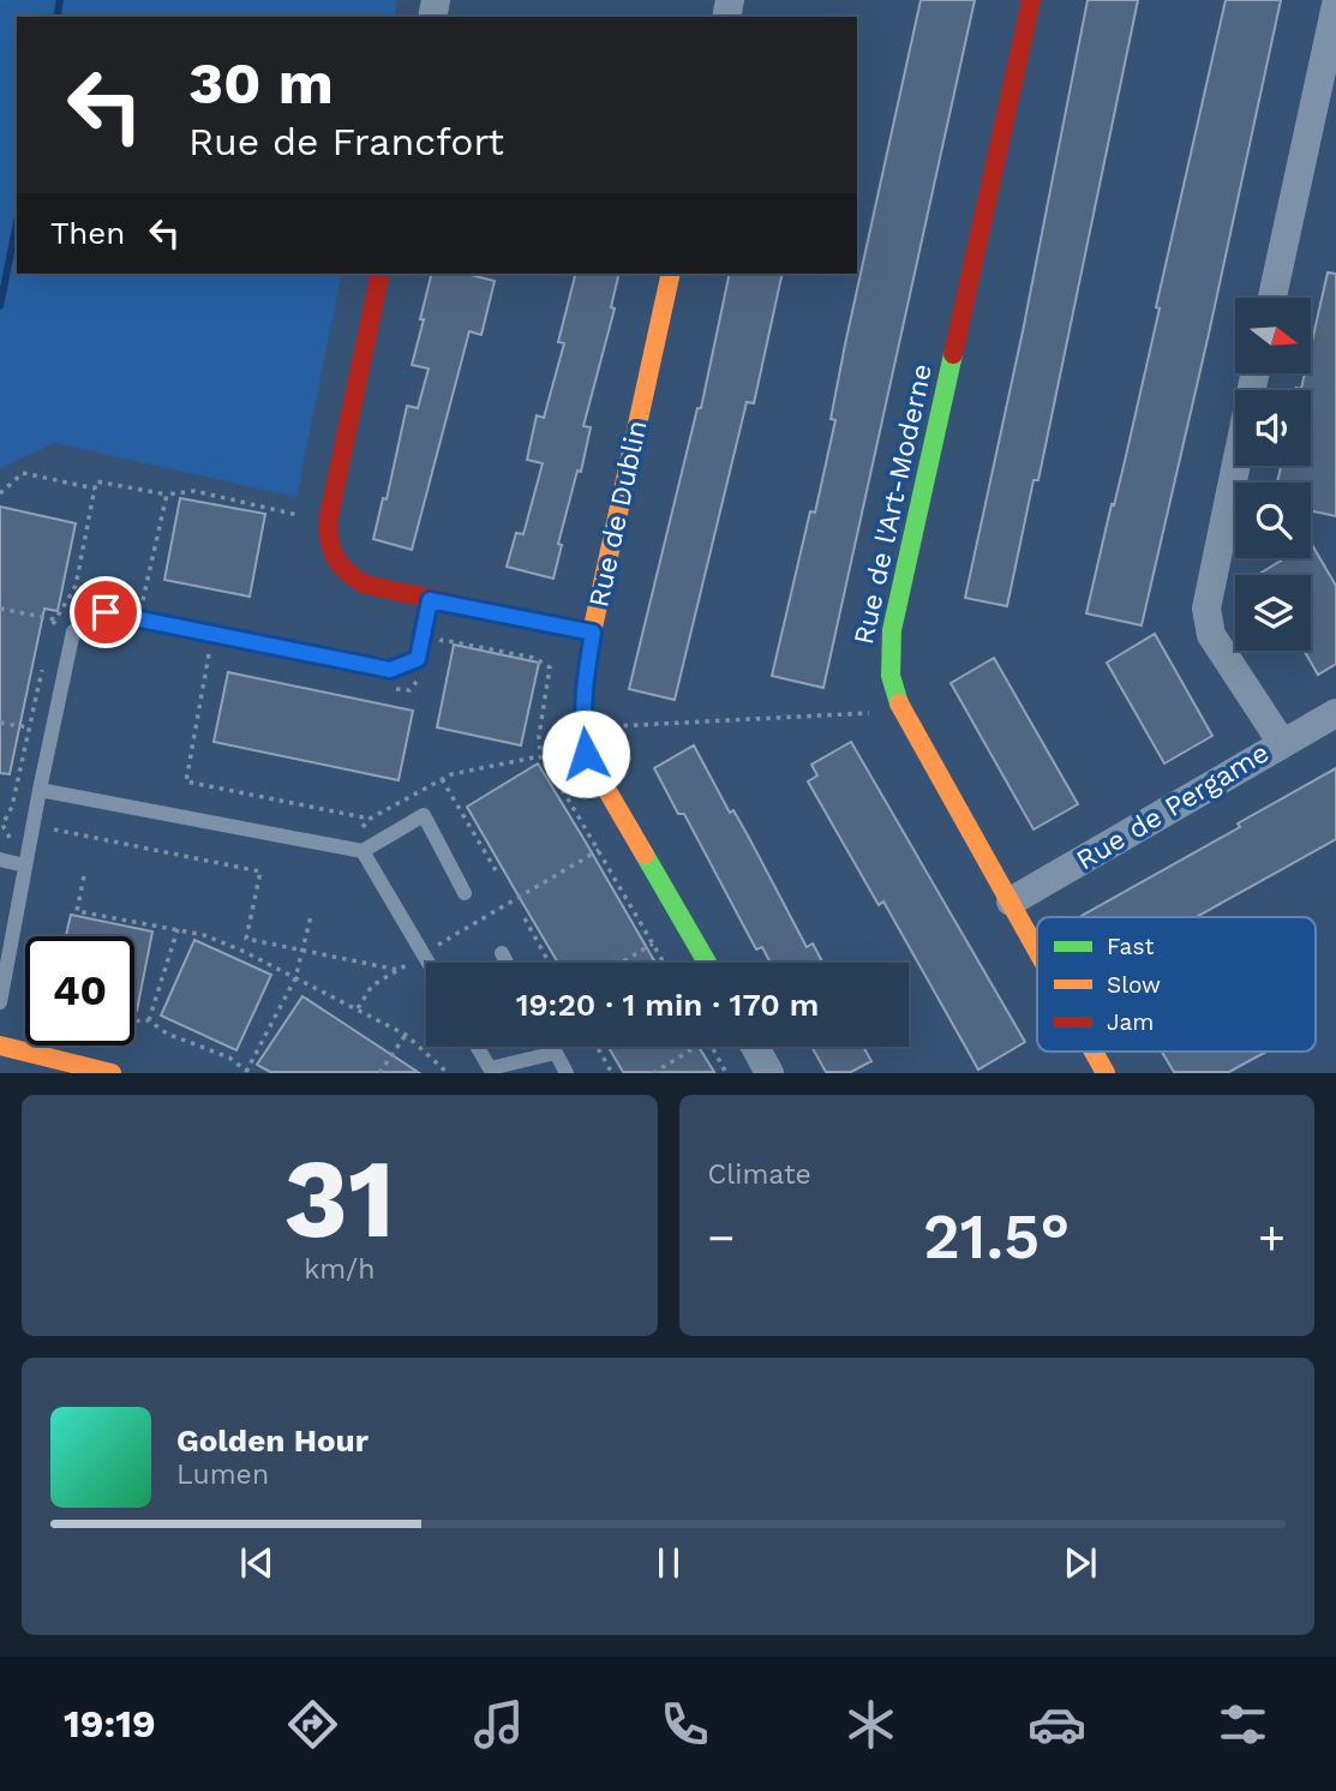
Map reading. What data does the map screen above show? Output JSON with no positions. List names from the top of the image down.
{
  "streets": {
    "street": ["Rue de l'Art-Moderne", "Rue de Dublin", "Rue de Pergame"]
  },
  "crossings": [
    ["Rue de l'Art-Moderne", "Rue de Pergame"]
  ],
  "legend": ["Fast", "Slow", "Jam"],
  "north": "right",
  "page": {
    "turn": ["30 m", "Rue de Francfort"],
    "then": "Then",
    "limit": "40",
    "trip": "19:20 · 1 min · 170 m",
    "tile": [
      ["31", "km/h"],
      "Climate"
    ],
    "heat": ["−", "21.5°", "+"],
    "song": ["Golden Hour", "Lumen"],
    "tabs": "19:19"
  }
}
